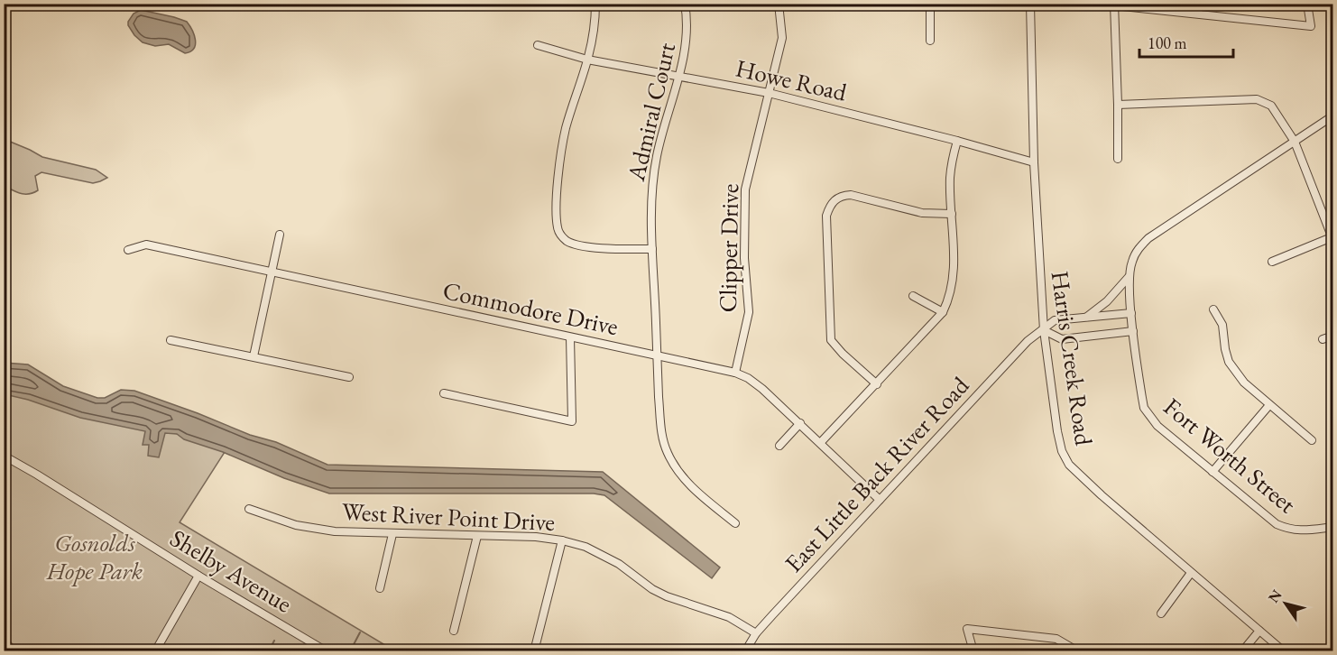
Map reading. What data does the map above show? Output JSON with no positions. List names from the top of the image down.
{
  "streets": {
    "street": [
      "Howe Road",
      "Admiral Court",
      "Clipper Drive",
      "Commodore Drive",
      "Harris Creek Road",
      "Fort Worth Street",
      "East Little Back River Road",
      "West River Point Drive",
      "Shelby Avenue"
    ]
  },
  "crossings": [
    ["Howe Road", "Admiral Court"],
    ["Howe Road", "Clipper Drive"],
    ["Howe Road", "Harris Creek Road"],
    ["Admiral Court", "Commodore Drive"],
    ["Clipper Drive", "Commodore Drive"],
    ["Commodore Drive", "East Little Back River Road"],
    ["Harris Creek Road", "East Little Back River Road"],
    ["Fort Worth Street", "East Little Back River Road"],
    ["East Little Back River Road", "West River Point Drive"]
  ],
  "parks": ["Gosnolds Hope Park"],
  "scale_bar": "100 m",
  "north": "top left"
}
